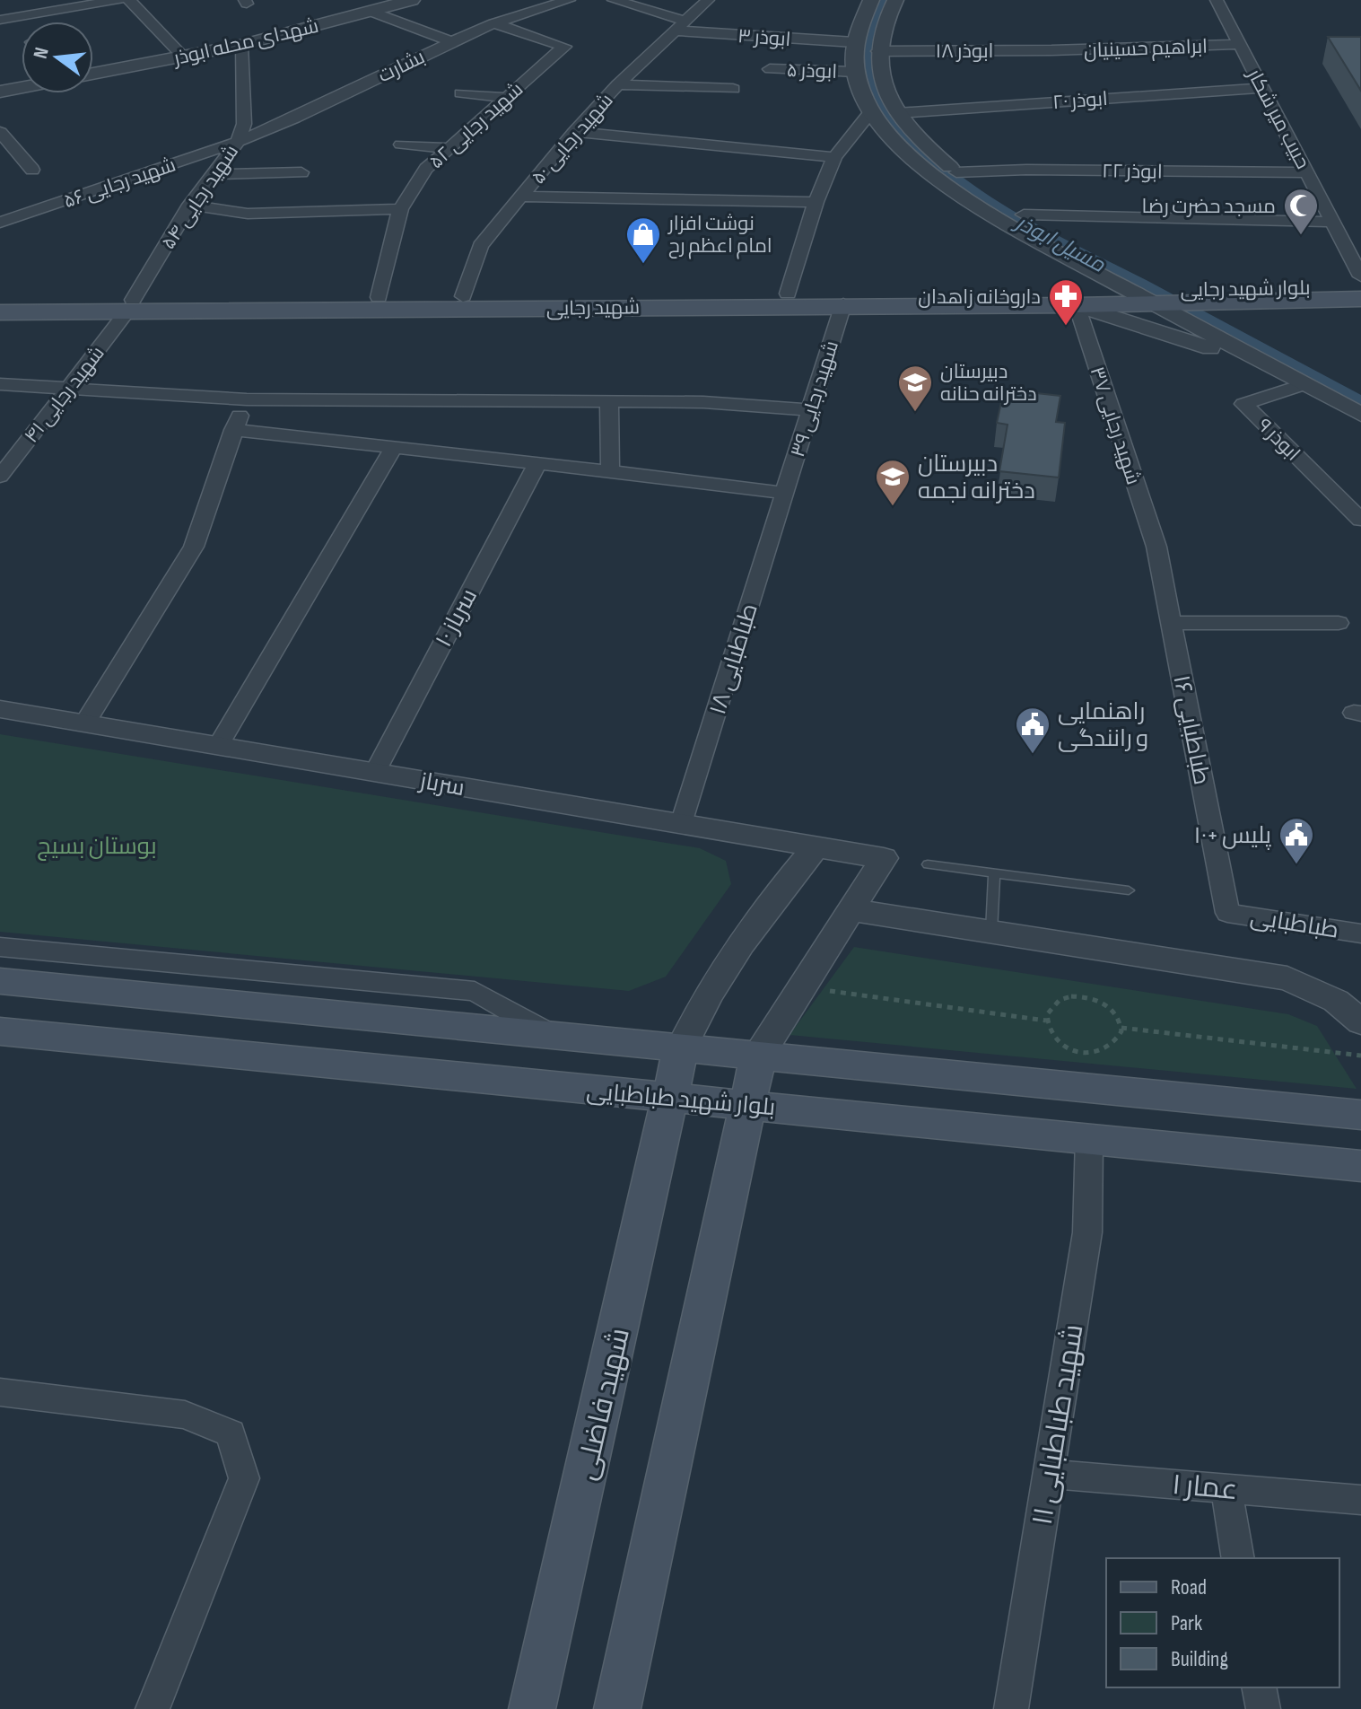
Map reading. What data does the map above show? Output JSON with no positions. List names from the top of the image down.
{
  "streets": {
    "main road": [
      "بلوار شهید رجایی",
      "شهید رجایی",
      "بلوار شهید طباطبایی",
      "شهید فاضلی"
    ],
    "street": [
      "ابوذر ۳",
      "شهدای محله ابوذر",
      "ابراهیم حسینیان",
      "ابوذر ۱۸",
      "بشارت",
      "ابوذر ۵",
      "ابوذر ۲۰",
      "حبیب میر شکار",
      "شهید رجایی ۵۲",
      "شهید رجایی ۵۰",
      "ابوذر ۲۲",
      "شهید رجایی ۵۶",
      "شهید رجایی ۵۴",
      "شهید رجایی ۴۱",
      "شهید رجایی ۳۹",
      "شهید رجایی ۳۷",
      "ابوذر ۹",
      "سرباز ۱۰",
      "طباطبایی ۱۸",
      "طباطبایی ۱۶",
      "سرباز",
      "طباطبایی",
      "شهید طباطبایی ۱۱",
      "عمار ۱"
    ]
  },
  "crossings": [
    ["ابوذر ۳", "شهید رجایی ۵۰"],
    ["شهدای محله ابوذر", "شهید رجایی ۵۴"],
    ["ابراهیم حسینیان", "ابوذر ۱۸"],
    ["ابراهیم حسینیان", "حبیب میر شکار"],
    ["بشارت", "شهید رجایی ۵۲"],
    ["بشارت", "شهید رجایی ۵۶"],
    ["بشارت", "شهید رجایی ۵۴"],
    ["ابوذر ۲۰", "حبیب میر شکار"],
    ["حبیب میر شکار", "ابوذر ۲۲"],
    ["شهید رجایی ۵۲", "شهید رجایی"],
    ["شهید رجایی ۵۰", "شهید رجایی"],
    ["شهید رجایی ۵۶", "شهید رجایی ۵۴"],
    ["شهید رجایی ۵۴", "شهید رجایی"],
    ["شهید رجایی ۵۴", "شهید رجایی ۴۱"],
    ["بلوار شهید رجایی", "شهید رجایی"],
    ["شهید رجایی", "شهید رجایی ۴۱"],
    ["شهید رجایی", "شهید رجایی ۳۹"],
    ["شهید رجایی", "شهید رجایی ۳۷"],
    ["شهید رجایی ۳۹", "طباطبایی ۱۸"],
    ["شهید رجایی ۳۷", "طباطبایی ۱۶"],
    ["سرباز ۱۰", "سرباز"],
    ["طباطبایی ۱۸", "سرباز"],
    ["طباطبایی ۱۶", "طباطبایی"],
    ["بلوار شهید طباطبایی", "شهید فاضلی"],
    ["بلوار شهید طباطبایی", "شهید طباطبایی ۱۱"],
    ["شهید طباطبایی ۱۱", "عمار ۱"]
  ],
  "water": ["مسیل ابوذر"],
  "parks": ["بوستان بسیج"],
  "places": {
    "mosque": ["مسجد حضرت رضا"],
    "shop": ["نوشت افزار امام اعظم رح"],
    "pharmacy": ["داروخانه زاهدان"],
    "school or university": ["دبیرستان دخترانه حنانه", "دبیرستان دخترانه نجمه"],
    "public building": ["راهنمایی و رانندگی", "پلیس +۱۰"]
  },
  "legend": ["Road", "Park", "Building"],
  "north": "left"
}
